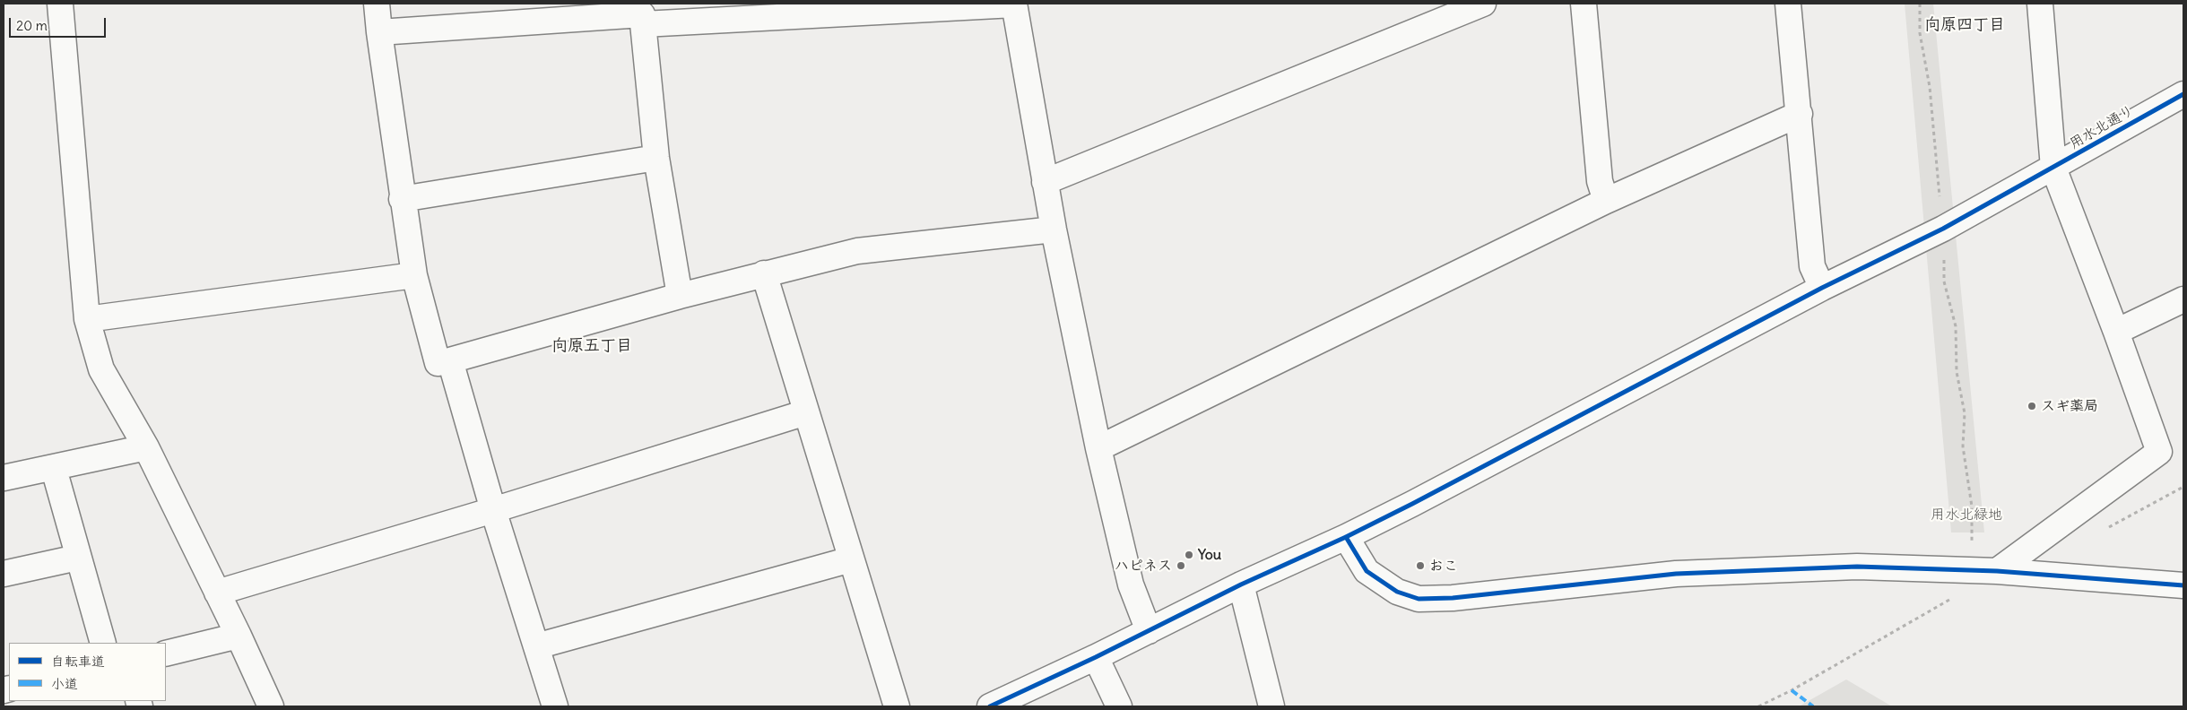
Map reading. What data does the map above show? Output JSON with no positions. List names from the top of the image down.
{
  "streets": {
    "street": ["用水北通り"]
  },
  "districts": ["向原四丁目", "向原五丁目"],
  "parks": ["用水北緑地"],
  "places": [
    "スギ薬局",
    "You",
    "ハピネス",
    "おこ"
  ],
  "legend": ["自転車道", "小道"],
  "scale_bar": "20 m"
}
